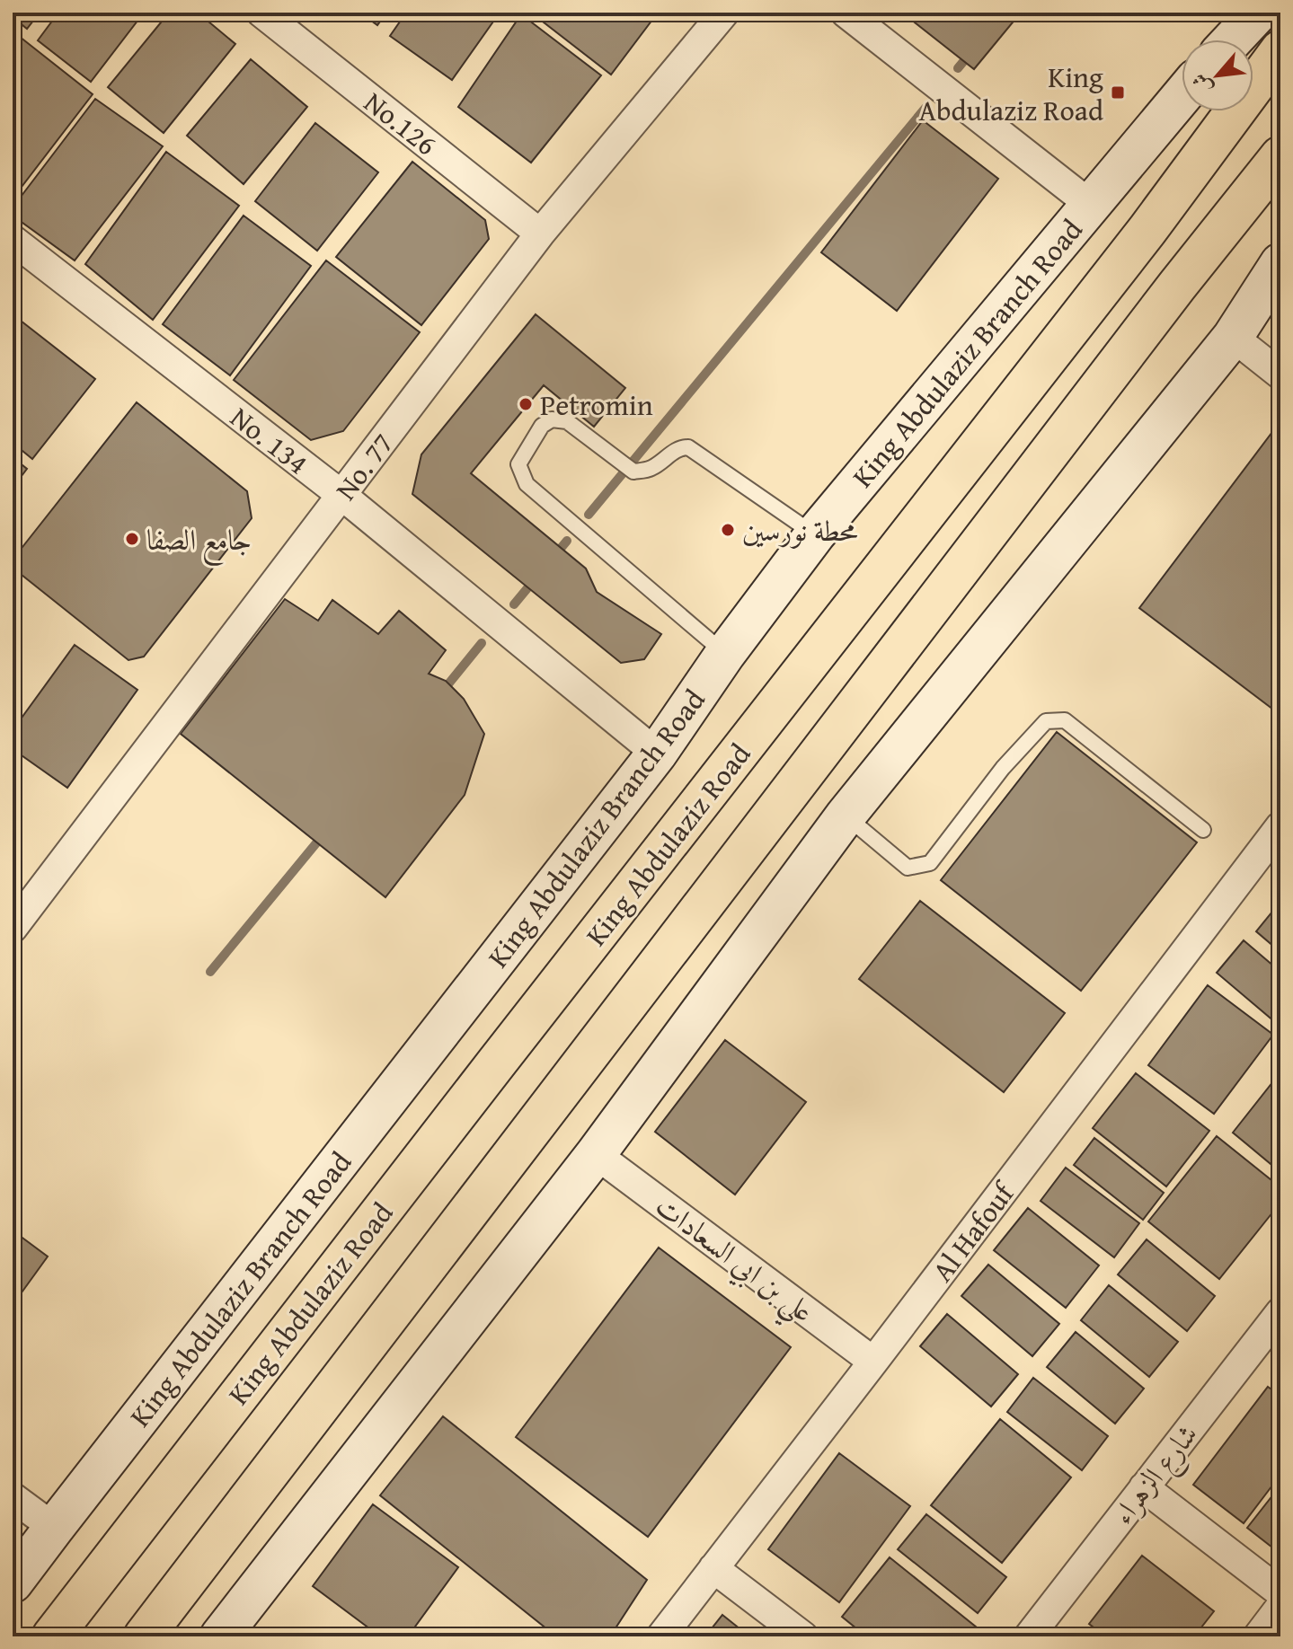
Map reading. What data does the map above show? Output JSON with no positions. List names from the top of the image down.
{
  "streets": {
    "main road": ["King Abdulaziz Branch Road", "King Abdulaziz Road"],
    "street": [
      "No.126",
      "No. 134",
      "No. 77",
      "Al Hafouf",
      "علي بن ابي السعادات",
      "شارع الزهراء"
    ]
  },
  "crossings": [
    ["No.126", "No. 77"],
    ["King Abdulaziz Branch Road", "No. 134"],
    ["No. 134", "No. 77"],
    ["Al Hafouf", "علي بن ابي السعادات"]
  ],
  "places": {
    "transit": ["King Abdulaziz Road"],
    "other": ["Petromin", "محطة نورسين", "جامع الصفا"]
  },
  "north": "bottom left"
}
